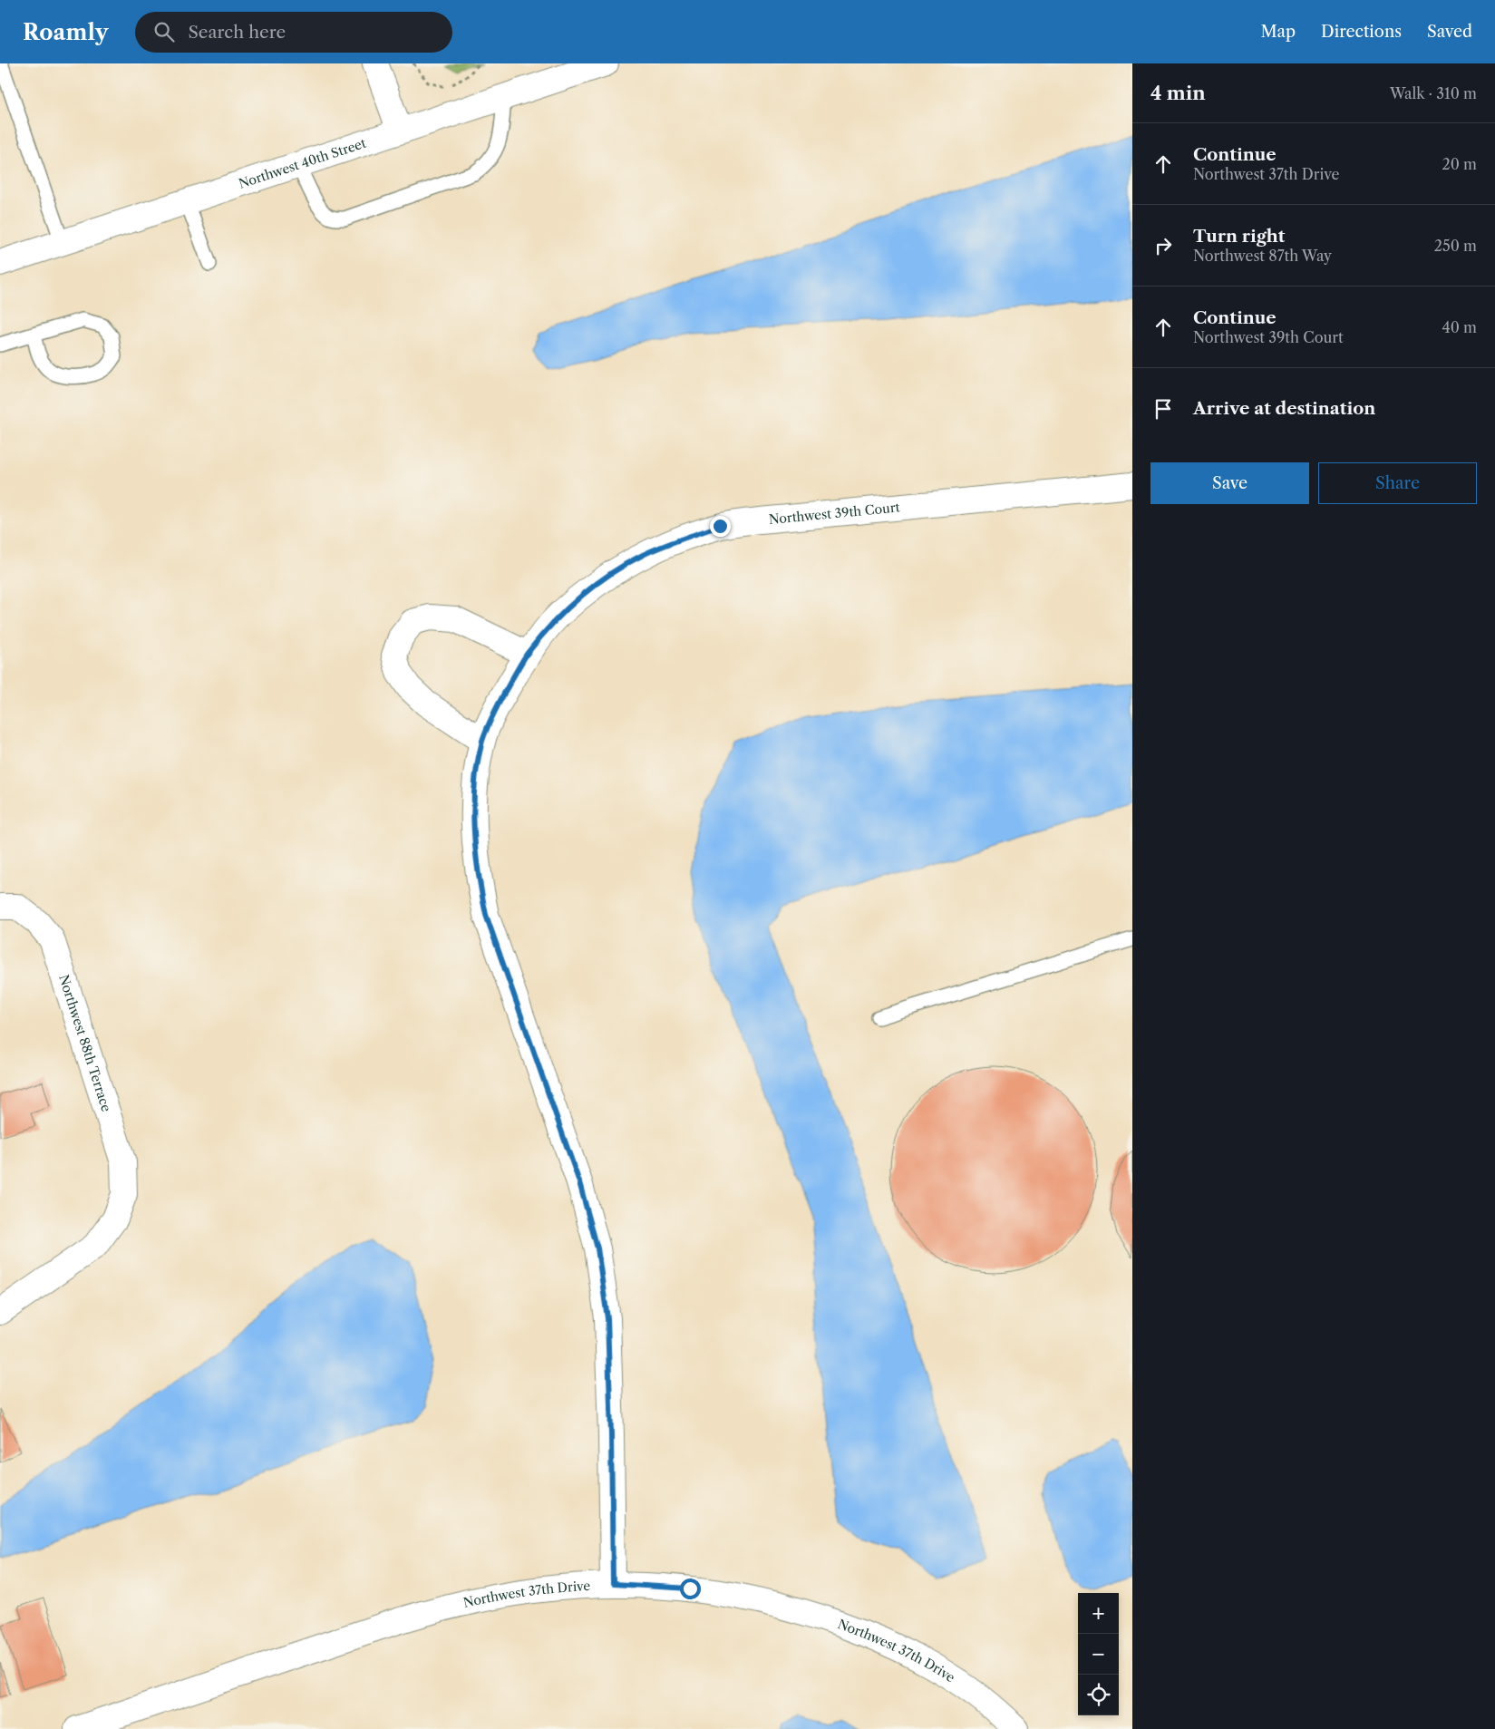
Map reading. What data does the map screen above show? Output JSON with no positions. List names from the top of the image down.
{
  "streets": {
    "street": [
      "Northwest 40th Street",
      "Northwest 39th Court",
      "Northwest 88th Terrace",
      "Northwest 37th Drive"
    ]
  },
  "crossings": [
    ["Northwest 39th Court", "Northwest 37th Drive"]
  ],
  "page": {
    "header": "Roamly",
    "search": "Search here",
    "nav": ["Map", "Directions", "Saved"],
    "heading": ["4 min", "Walk · 310 m"],
    "list": [
      ["Continue", "Northwest 37th Drive", "20 m"],
      ["Turn right", "Northwest 87th Way", "250 m"],
      ["Continue", "Northwest 39th Court", "40 m"],
      "Arrive at destination"
    ],
    "buttons": ["Save", "Share"],
    "map_buttons": ["+", "−"]
  }
}
